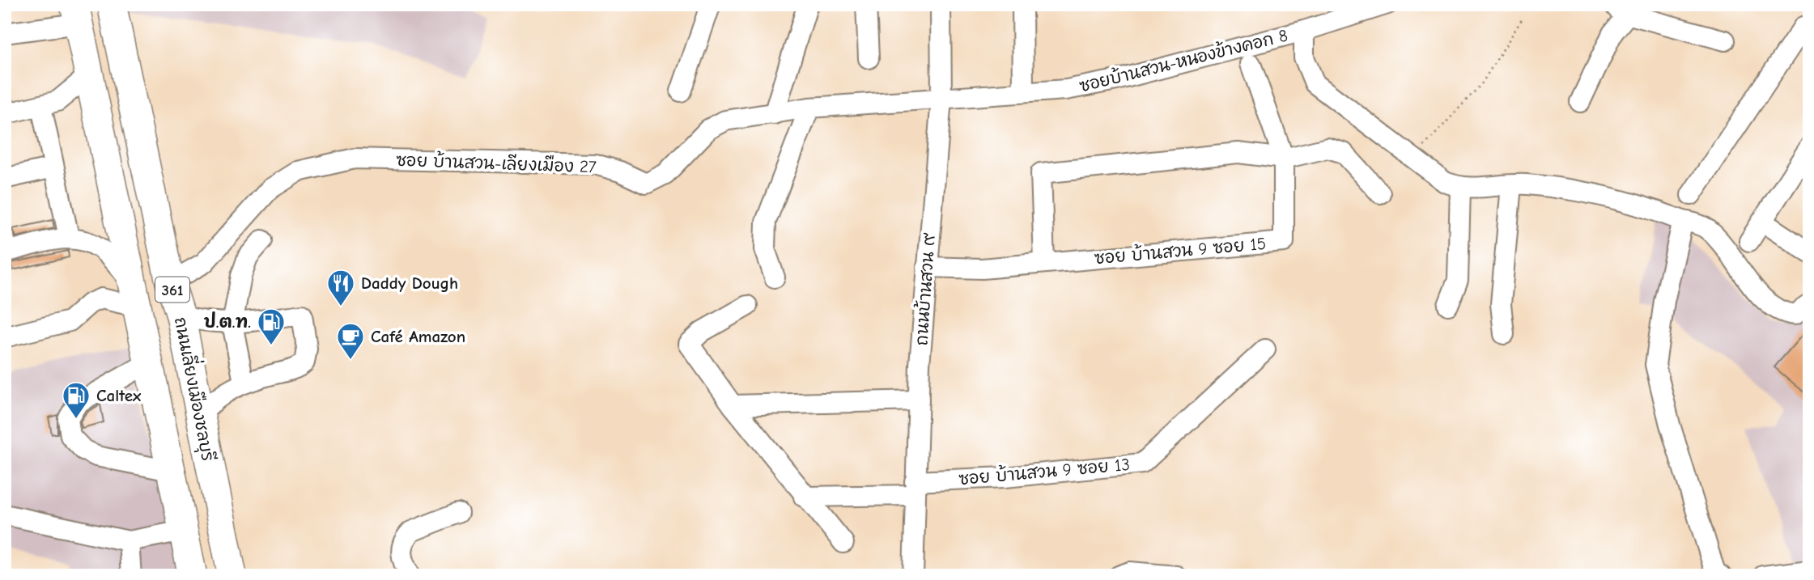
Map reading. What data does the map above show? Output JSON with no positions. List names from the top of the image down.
{
  "streets": {
    "highway": ["361", "ถนนเลี่ยงเมืองชลบุรี"],
    "street": [
      "ซอยบ้านสวน-หนองข้างคอก 8",
      "ซอย บ้านสวน-เลียงเมือง 27",
      "ซอย บ้านสวน 9 ซอย 15",
      "ถนนบ้านสวน ๙",
      "ซอย บ้านสวน 9 ซอย 13"
    ]
  },
  "crossings": [
    ["ซอยบ้านสวน-หนองข้างคอก 8", "ซอย บ้านสวน-เลียงเมือง 27"],
    ["ซอยบ้านสวน-หนองข้างคอก 8", "ถนนบ้านสวน ๙"],
    ["ซอย บ้านสวน-เลียงเมือง 27", "ถนนบ้านสวน ๙"],
    ["ซอย บ้านสวน-เลียงเมือง 27", "ถนนเลี่ยงเมืองชลบุรี"],
    ["ซอย บ้านสวน 9 ซอย 15", "ถนนบ้านสวน ๙"],
    ["ถนนบ้านสวน ๙", "ซอย บ้านสวน 9 ซอย 13"]
  ],
  "places": {
    "restaurant": ["Daddy Dough"],
    "fuel station": ["ป.ต.ท.", "Caltex"],
    "cafe": ["Café Amazon"]
  }
}
